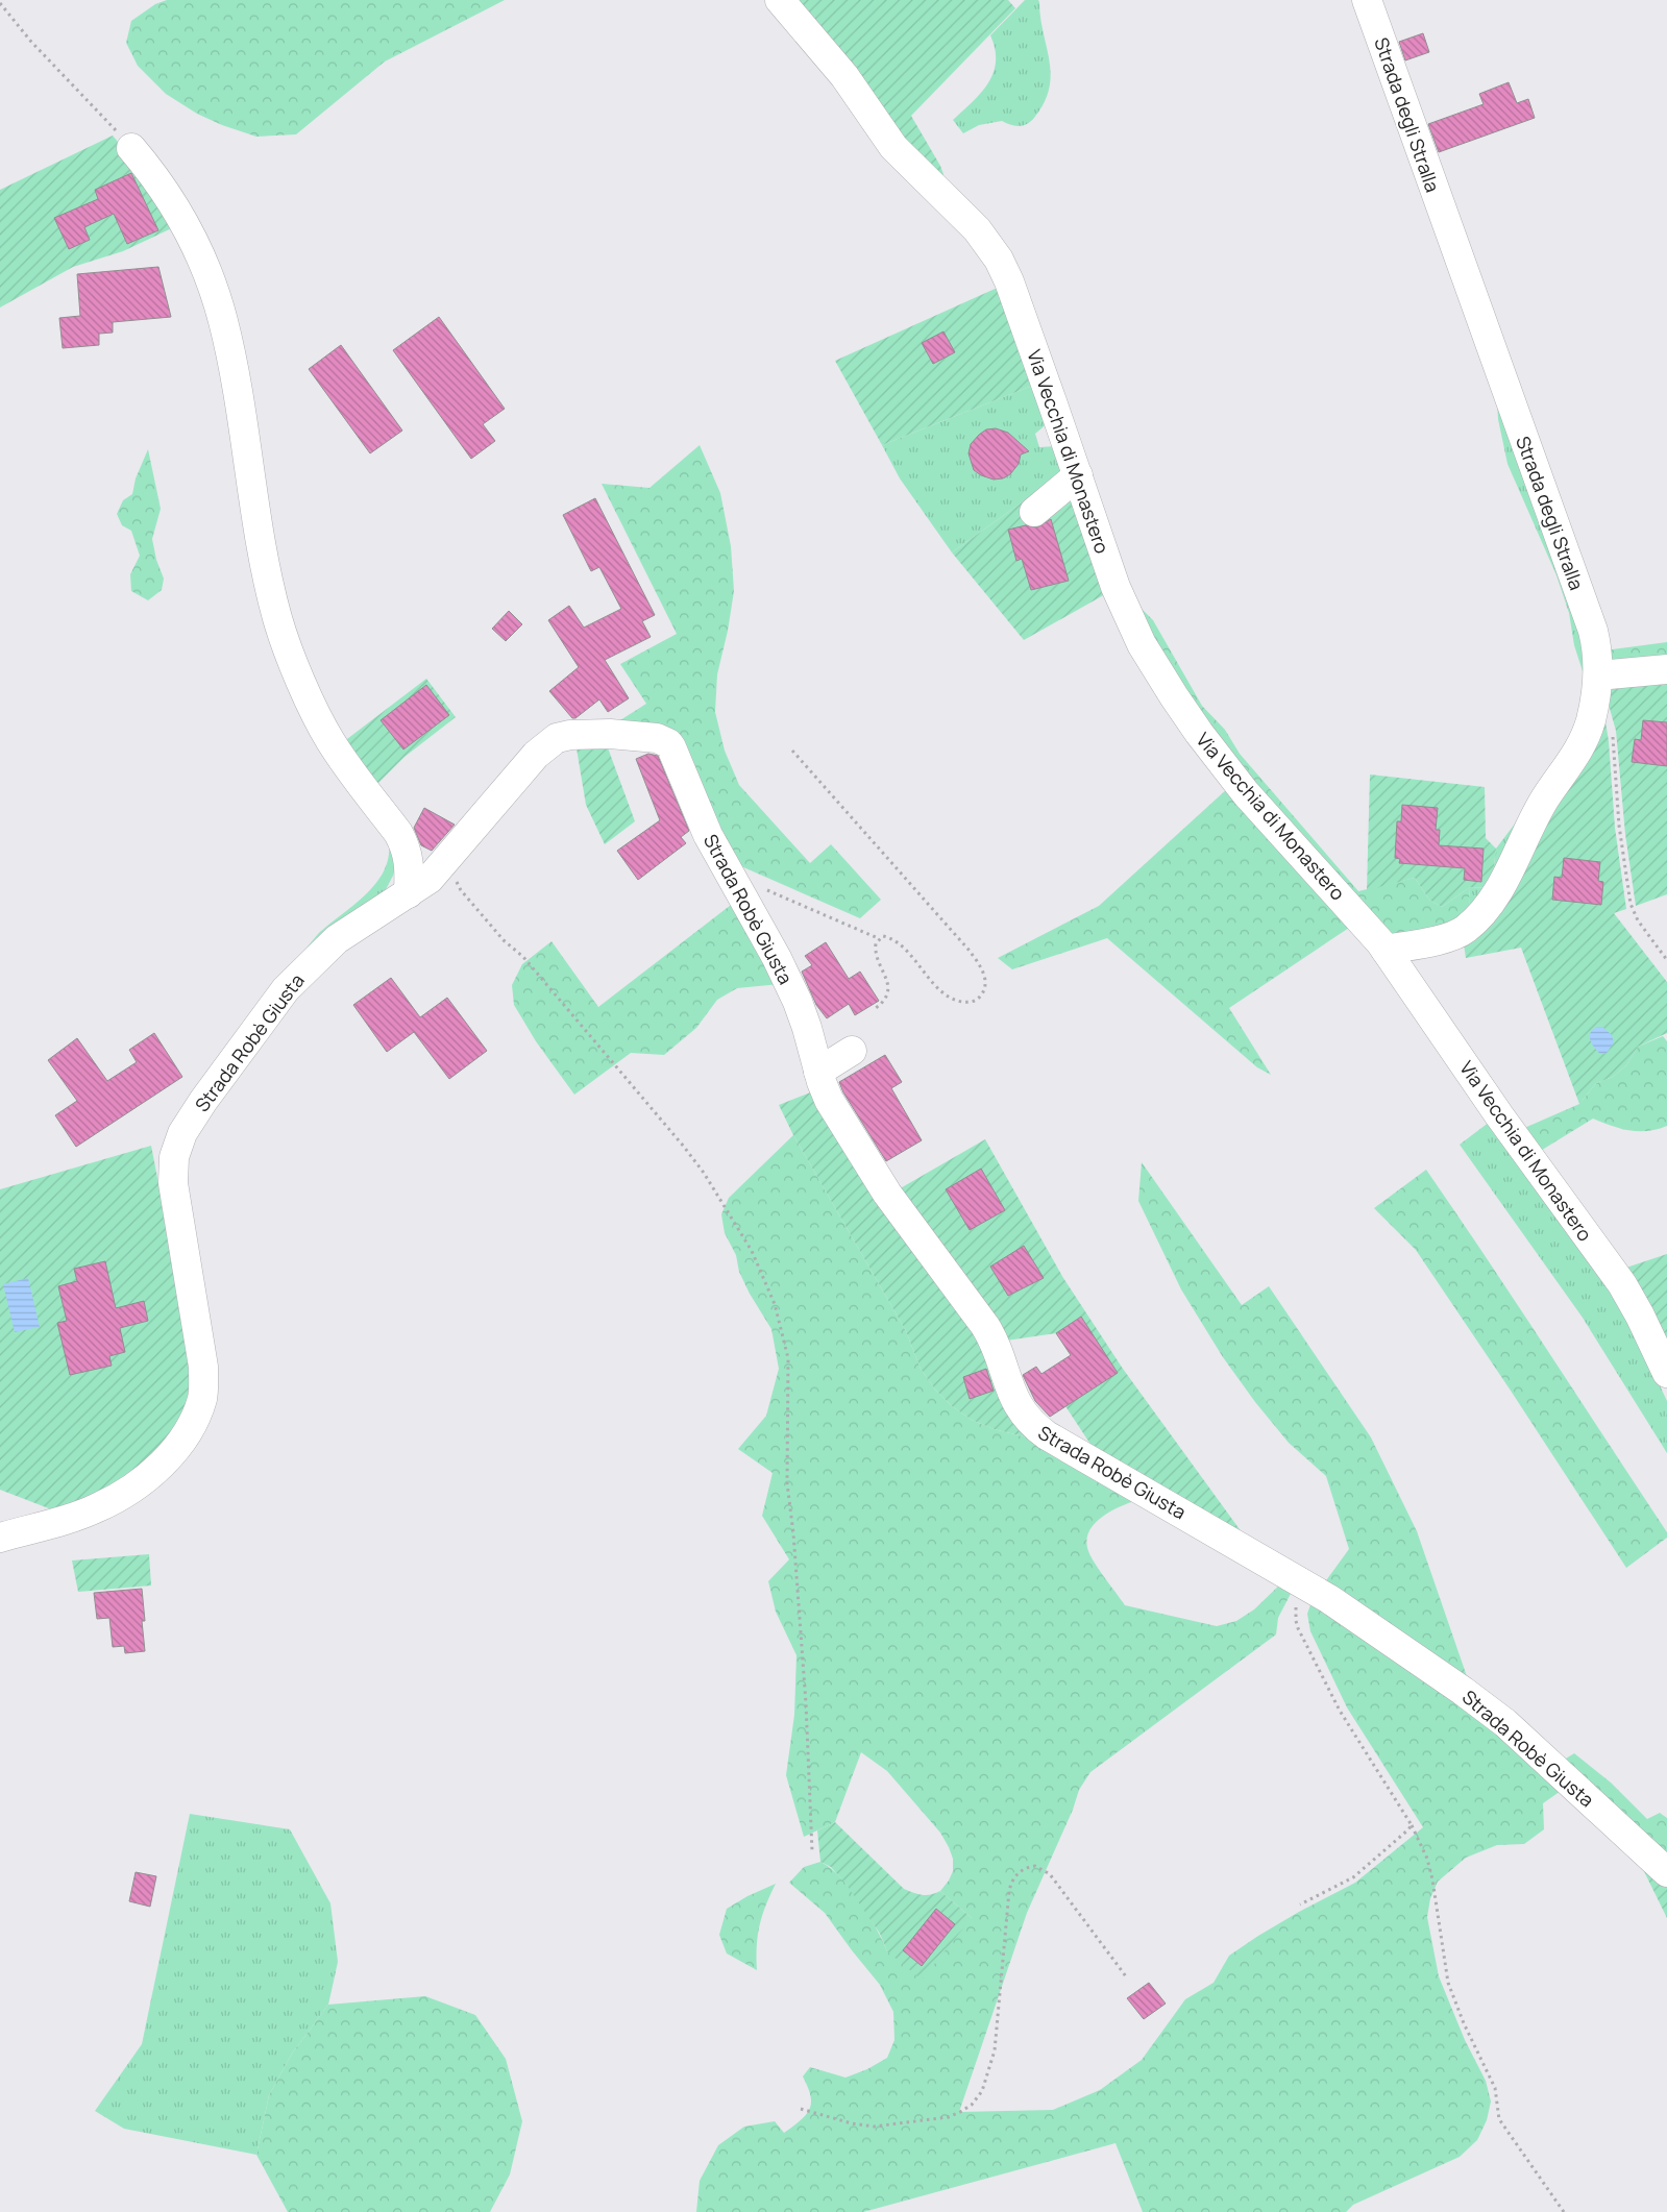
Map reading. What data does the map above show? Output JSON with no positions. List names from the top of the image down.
{
  "streets": {
    "street": ["Strada degli Stralla", "Via Vecchia di Monastero", "Strada Robè Giusta"]
  },
  "crossings": [
    ["Strada degli Stralla", "Via Vecchia di Monastero"]
  ]
}
